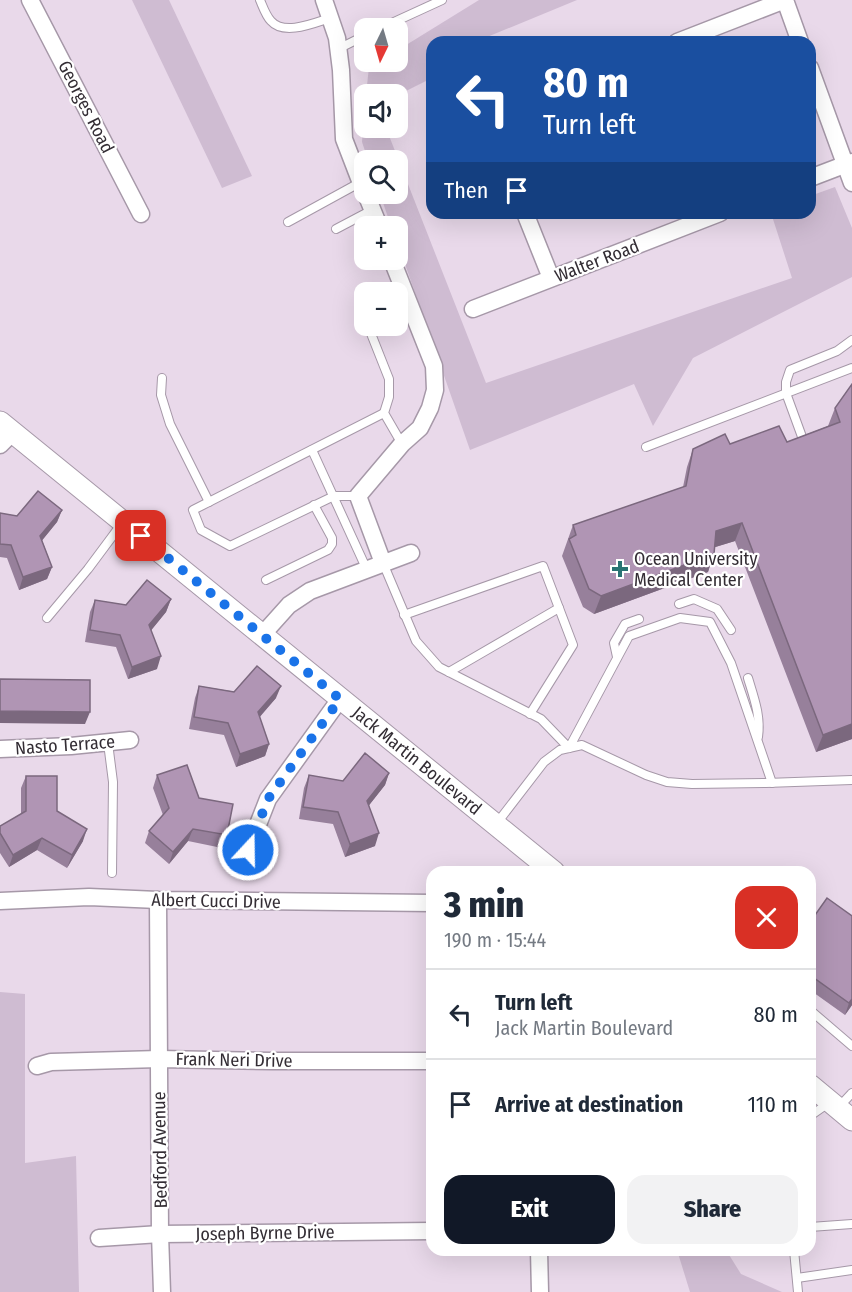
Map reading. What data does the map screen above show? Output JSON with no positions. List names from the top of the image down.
{
  "streets": {
    "street": [
      "Georges Road",
      "Walter Road",
      "Nasto Terrace",
      "Jack Martin Boulevard",
      "Albert Cucci Drive",
      "Frank Neri Drive",
      "Bedford Avenue",
      "Joseph Byrne Drive"
    ]
  },
  "crossings": [
    ["Albert Cucci Drive", "Bedford Avenue"],
    ["Frank Neri Drive", "Bedford Avenue"],
    ["Bedford Avenue", "Joseph Byrne Drive"]
  ],
  "places": {
    "health": ["Ocean University Medical Center"]
  },
  "north": "bottom",
  "page": {
    "map_buttons": ["+", "−"],
    "turn": ["80 m", "Turn left"],
    "then": "Then",
    "heading": ["3 min", "190 m · 15:44"],
    "list": [
      {
        "name": "Turn left",
        "note": "Jack Martin Boulevard",
        "value": "80 m"
      },
      {
        "name": "Arrive at destination",
        "value": "110 m"
      }
    ],
    "buttons": ["Exit", "Share"]
  }
}
